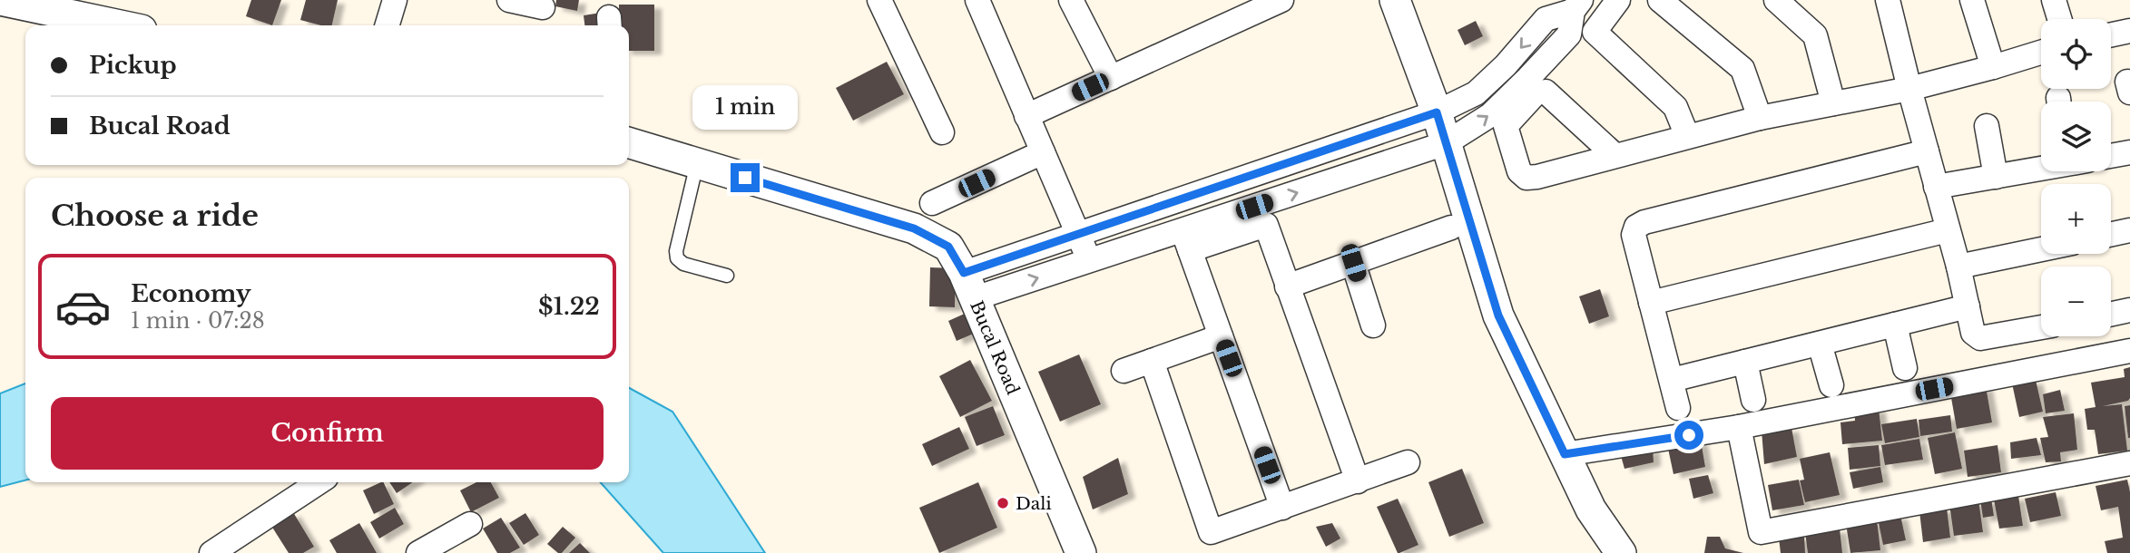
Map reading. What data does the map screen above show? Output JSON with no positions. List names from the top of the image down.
{
  "streets": {
    "street": ["Bucal Road"]
  },
  "places": ["Dali"],
  "page": {
    "map_buttons": ["+", "−"],
    "banner": ["Pickup", "Bucal Road"],
    "bubble": "1 min",
    "heading": "Choose a ride",
    "list": [
      {
        "name": "Economy",
        "note": "1 min · 07:28",
        "value": "$1.22"
      }
    ],
    "buttons": "Confirm"
  }
}
